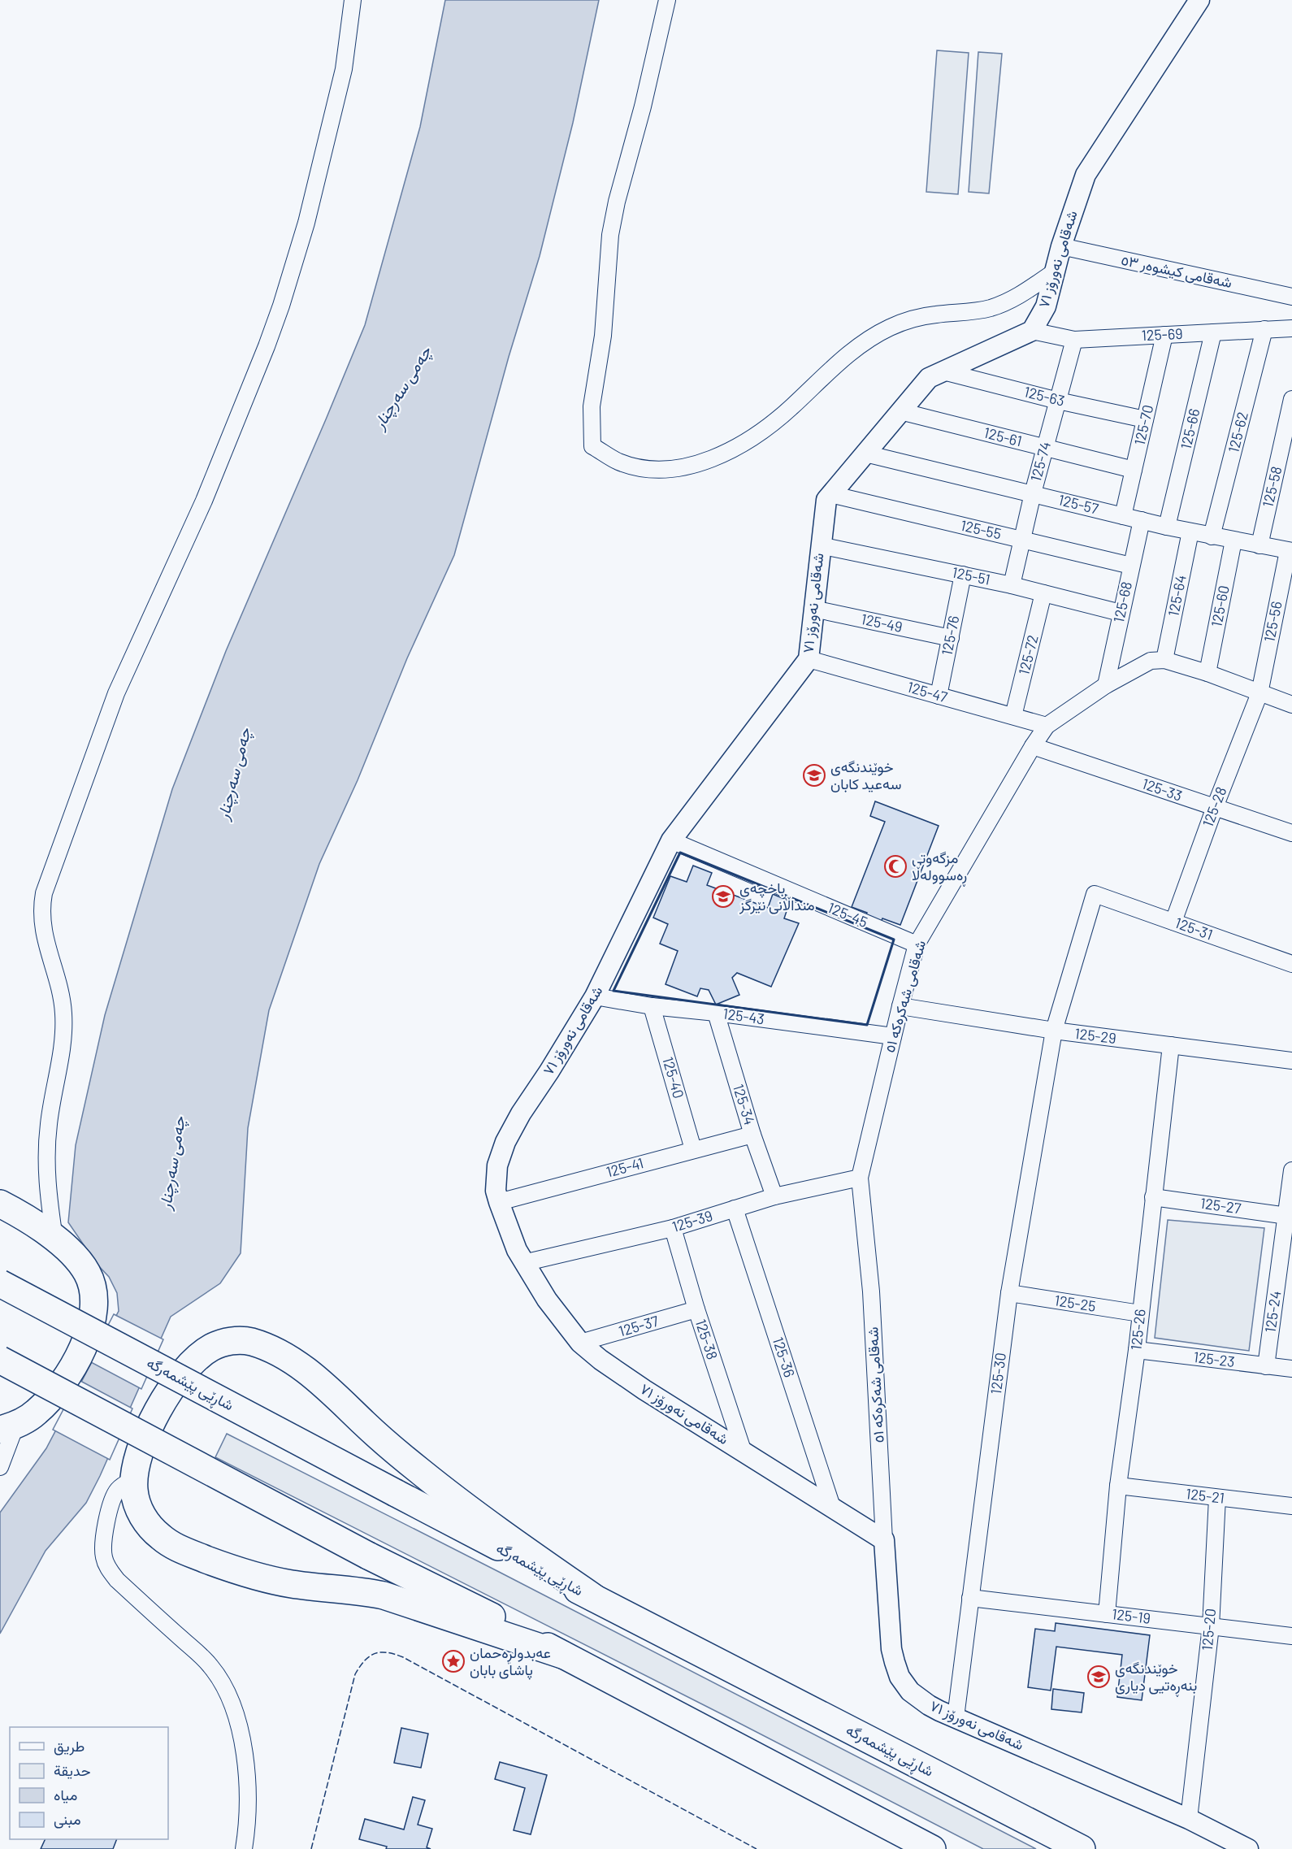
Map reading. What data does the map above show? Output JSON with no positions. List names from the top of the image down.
{
  "streets": {
    "highway": ["شاڕێی پێشمەرگە"],
    "street": [
      "شەقامی نەورۆز ٧١",
      "شەقامی کیشوەر ٥٣",
      "125-69",
      "125-63",
      "125-70",
      "125-66",
      "125-62",
      "125-61",
      "125-74",
      "125-58",
      "125-57",
      "125-55",
      "125-51",
      "125-64",
      "125-68",
      "125-60",
      "125-56",
      "125-49",
      "125-76",
      "125-72",
      "125-47",
      "125-33",
      "125-28",
      "125-45",
      "125-31",
      "شەقامی شەکرەکە ٥١",
      "125-43",
      "125-29",
      "125-40",
      "125-34",
      "125-41",
      "125-27",
      "125-39",
      "125-25",
      "125-24",
      "125-37",
      "125-26",
      "125-38",
      "125-36",
      "125-23",
      "125-30",
      "125-21",
      "125-19",
      "125-20"
    ]
  },
  "crossings": [
    ["شەقامی نەورۆز ٧١", "شەقامی کیشوەر ٥٣"],
    ["شەقامی نەورۆز ٧١", "125-69"],
    ["شەقامی نەورۆز ٧١", "125-63"],
    ["شەقامی نەورۆز ٧١", "125-61"],
    ["شەقامی نەورۆز ٧١", "125-57"],
    ["شەقامی نەورۆز ٧١", "125-55"],
    ["شەقامی نەورۆز ٧١", "125-51"],
    ["شەقامی نەورۆز ٧١", "125-49"],
    ["شەقامی نەورۆز ٧١", "125-47"],
    ["شەقامی نەورۆز ٧١", "125-45"],
    ["شەقامی نەورۆز ٧١", "شەقامی شەکرەکە ٥١"],
    ["شەقامی نەورۆز ٧١", "125-43"],
    ["شەقامی نەورۆز ٧١", "125-41"],
    ["شەقامی نەورۆز ٧١", "125-39"],
    ["شەقامی نەورۆز ٧١", "125-37"],
    ["شەقامی نەورۆز ٧١", "125-38"],
    ["شەقامی نەورۆز ٧١", "125-36"],
    ["شەقامی نەورۆز ٧١", "125-30"],
    ["شەقامی نەورۆز ٧١", "125-20"],
    ["125-69", "125-70"],
    ["125-69", "125-66"],
    ["125-69", "125-62"],
    ["125-69", "125-74"],
    ["125-63", "125-70"],
    ["125-63", "125-74"],
    ["125-70", "125-61"],
    ["125-70", "125-57"],
    ["125-66", "125-57"],
    ["125-62", "125-57"],
    ["125-61", "125-74"],
    ["125-74", "125-57"],
    ["125-74", "125-55"],
    ["125-74", "125-51"],
    ["125-58", "125-57"],
    ["125-57", "125-64"],
    ["125-57", "125-68"],
    ["125-57", "125-60"],
    ["125-57", "125-56"],
    ["125-55", "125-68"],
    ["125-51", "125-68"],
    ["125-51", "125-76"],
    ["125-51", "125-72"],
    ["125-64", "شەقامی شەکرەکە ٥١"],
    ["125-68", "شەقامی شەکرەکە ٥١"],
    ["125-56", "125-28"],
    ["125-49", "125-76"],
    ["125-76", "125-47"],
    ["125-72", "125-47"],
    ["125-47", "شەقامی شەکرەکە ٥١"],
    ["125-33", "125-28"],
    ["125-33", "شەقامی شەکرەکە ٥١"],
    ["125-28", "125-31"],
    ["125-45", "شەقامی شەکرەکە ٥١"],
    ["125-31", "125-30"],
    ["شەقامی شەکرەکە ٥١", "125-43"],
    ["شەقامی شەکرەکە ٥١", "125-29"],
    ["شەقامی شەکرەکە ٥١", "125-39"],
    ["125-43", "125-40"],
    ["125-43", "125-34"],
    ["125-29", "125-26"],
    ["125-29", "125-30"],
    ["125-40", "125-41"],
    ["125-34", "125-41"],
    ["125-34", "125-39"],
    ["125-27", "125-24"],
    ["125-27", "125-26"],
    ["125-39", "125-38"],
    ["125-39", "125-36"],
    ["125-25", "125-26"],
    ["125-25", "125-30"],
    ["125-24", "125-23"],
    ["125-37", "125-38"],
    ["125-26", "125-23"],
    ["125-26", "125-21"],
    ["125-26", "125-19"],
    ["125-30", "125-19"],
    ["125-21", "125-20"],
    ["125-19", "125-20"]
  ],
  "water": ["چەمی سەرچنار"],
  "places": {
    "school or university": ["خوێندنگەی سەعید کابان", "باخچەی منداڵانی نێرگز", "خوێندنگەی بنەڕەتیی دیاری"],
    "mosque": ["مزگەوتی ڕەسوولەڵا"],
    "place": ["عەبدولڕەحمان پاشای بابان"]
  },
  "legend": [
    "طريق",
    "حديقة",
    "مياه",
    "مبنى"
  ]
}
